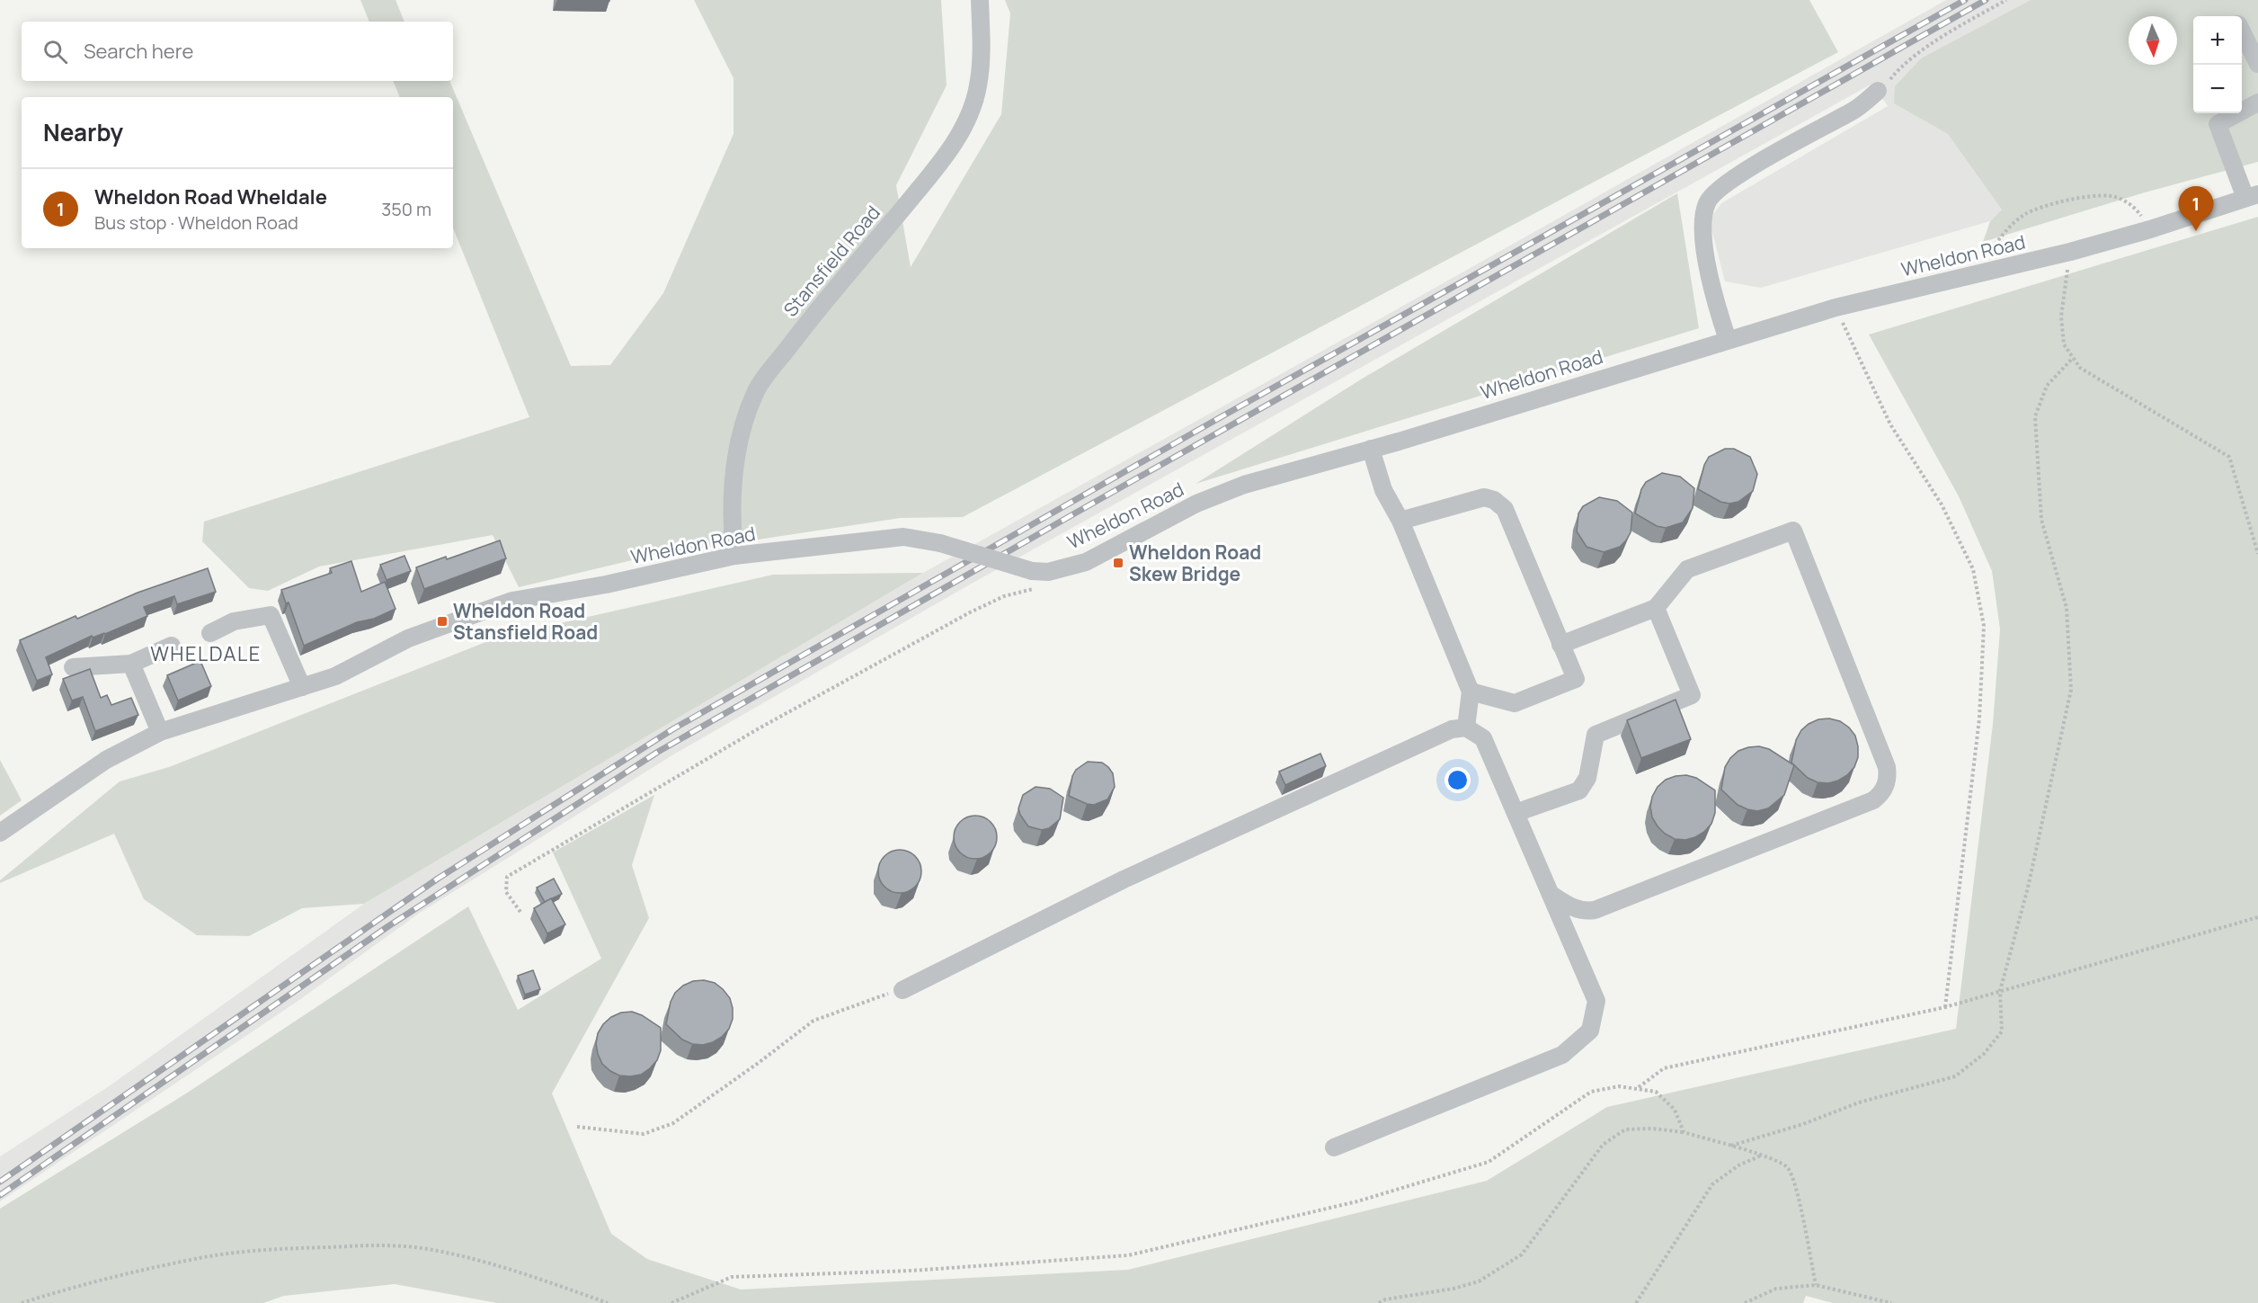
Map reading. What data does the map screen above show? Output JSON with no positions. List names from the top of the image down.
{
  "streets": {
    "street": ["Wheldon Road", "Stansfield Road"]
  },
  "crossings": [
    ["Wheldon Road", "Stansfield Road"]
  ],
  "districts": ["WHELDALE"],
  "places": {
    "transit": ["Wheldon Road Skew Bridge", "Wheldon Road Stansfield Road"]
  },
  "north": "bottom",
  "page": {
    "map_buttons": ["+", "−"],
    "search": "Search here",
    "heading": "Nearby",
    "list": [
      {
        "mark": "1",
        "name": "Wheldon Road Wheldale",
        "note": "Bus stop · Wheldon Road",
        "value": "350 m"
      }
    ],
    "pins": "1"
  }
}
